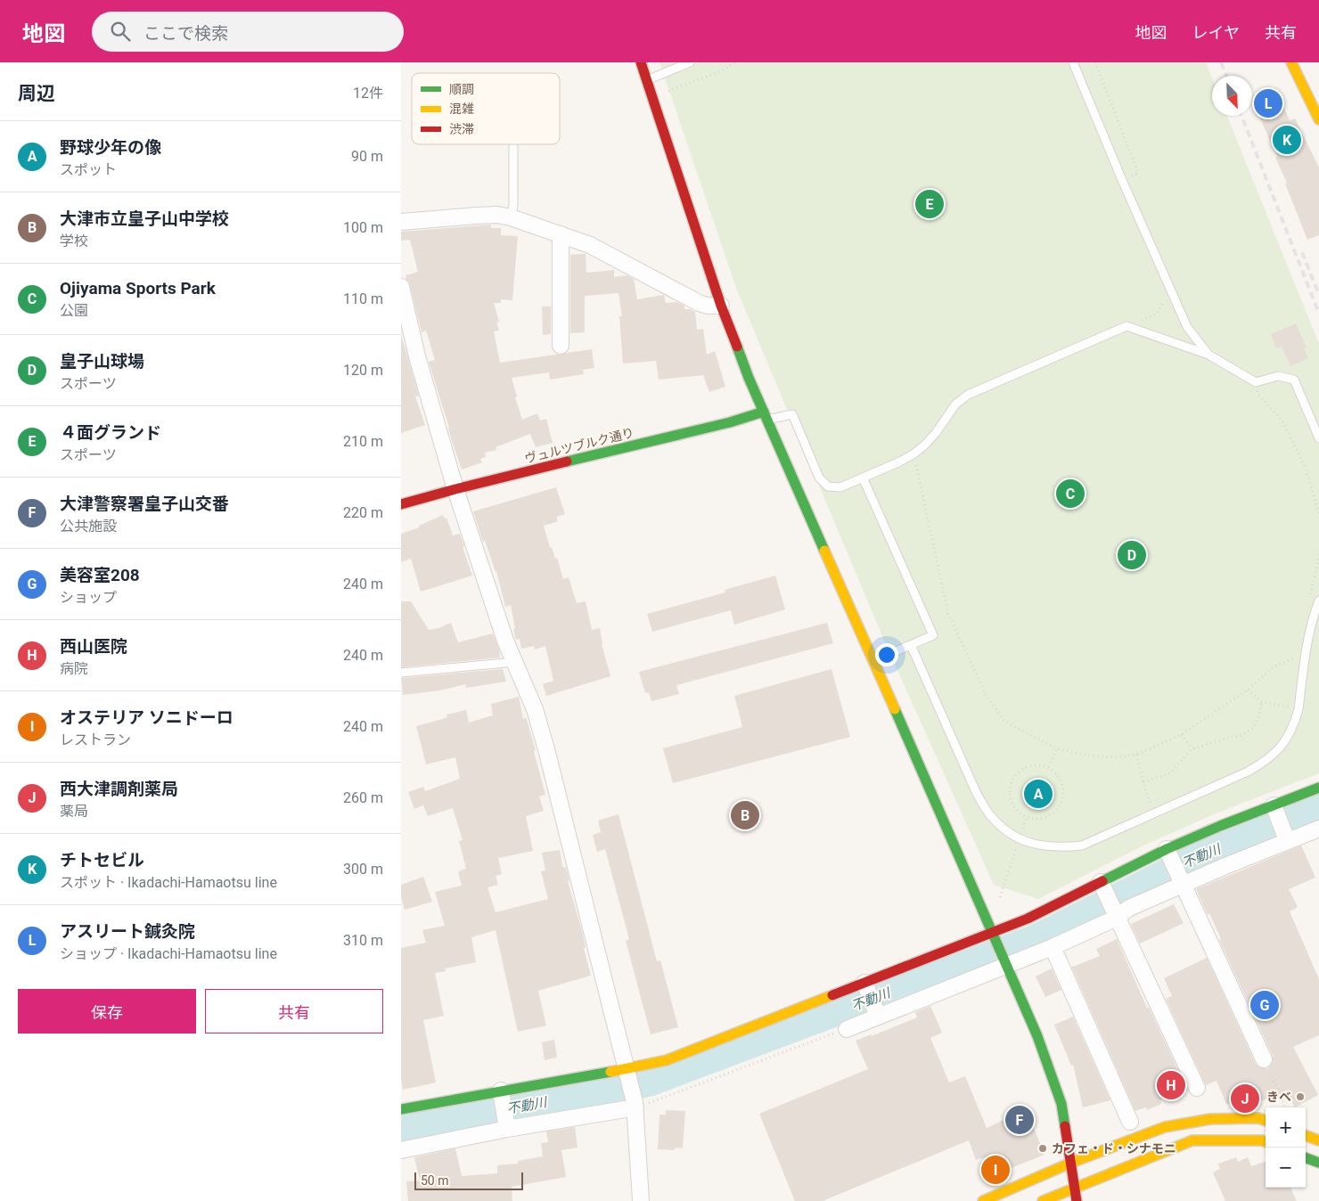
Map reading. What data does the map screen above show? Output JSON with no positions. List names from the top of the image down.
{
  "streets": {
    "street": ["ヴュルツブルク通り"]
  },
  "water": ["不動川"],
  "places": ["きべ", "カフェ・ド・シナモニ"],
  "legend": ["順調", "混雑", "渋滞"],
  "scale_bar": "50 m",
  "north": "bottom right",
  "page": {
    "header": "地図",
    "search": "ここで検索",
    "nav": ["地図", "レイヤ", "共有"],
    "heading": ["周辺", "12件"],
    "pins": [
      "L",
      "K",
      "E",
      "C",
      "D",
      "A",
      "B",
      "G",
      "H",
      "J",
      "F",
      "I"
    ],
    "list": [
      {
        "mark": "A",
        "name": "野球少年の像",
        "note": "スポット",
        "value": "90 m"
      },
      {
        "mark": "B",
        "name": "大津市立皇子山中学校",
        "note": "学校",
        "value": "100 m"
      },
      {
        "mark": "C",
        "name": "Ojiyama Sports Park",
        "note": "公園",
        "value": "110 m"
      },
      {
        "mark": "D",
        "name": "皇子山球場",
        "note": "スポーツ",
        "value": "120 m"
      },
      {
        "mark": "E",
        "name": "４面グランド",
        "note": "スポーツ",
        "value": "210 m"
      },
      {
        "mark": "F",
        "name": "大津警察署皇子山交番",
        "note": "公共施設",
        "value": "220 m"
      },
      {
        "mark": "G",
        "name": "美容室208",
        "note": "ショップ",
        "value": "240 m"
      },
      {
        "mark": "H",
        "name": "西山医院",
        "note": "病院",
        "value": "240 m"
      },
      {
        "mark": "I",
        "name": "オステリア ソニドーロ",
        "note": "レストラン",
        "value": "240 m"
      },
      {
        "mark": "J",
        "name": "西大津調剤薬局",
        "note": "薬局",
        "value": "260 m"
      },
      {
        "mark": "K",
        "name": "チトセビル",
        "note": "スポット · Ikadachi-Hamaotsu line",
        "value": "300 m"
      },
      {
        "mark": "L",
        "name": "アスリート鍼灸院",
        "note": "ショップ · Ikadachi-Hamaotsu line",
        "value": "310 m"
      }
    ],
    "buttons": ["保存", "共有"],
    "map_buttons": ["+", "−"],
    "scale": "50 m"
  }
}
